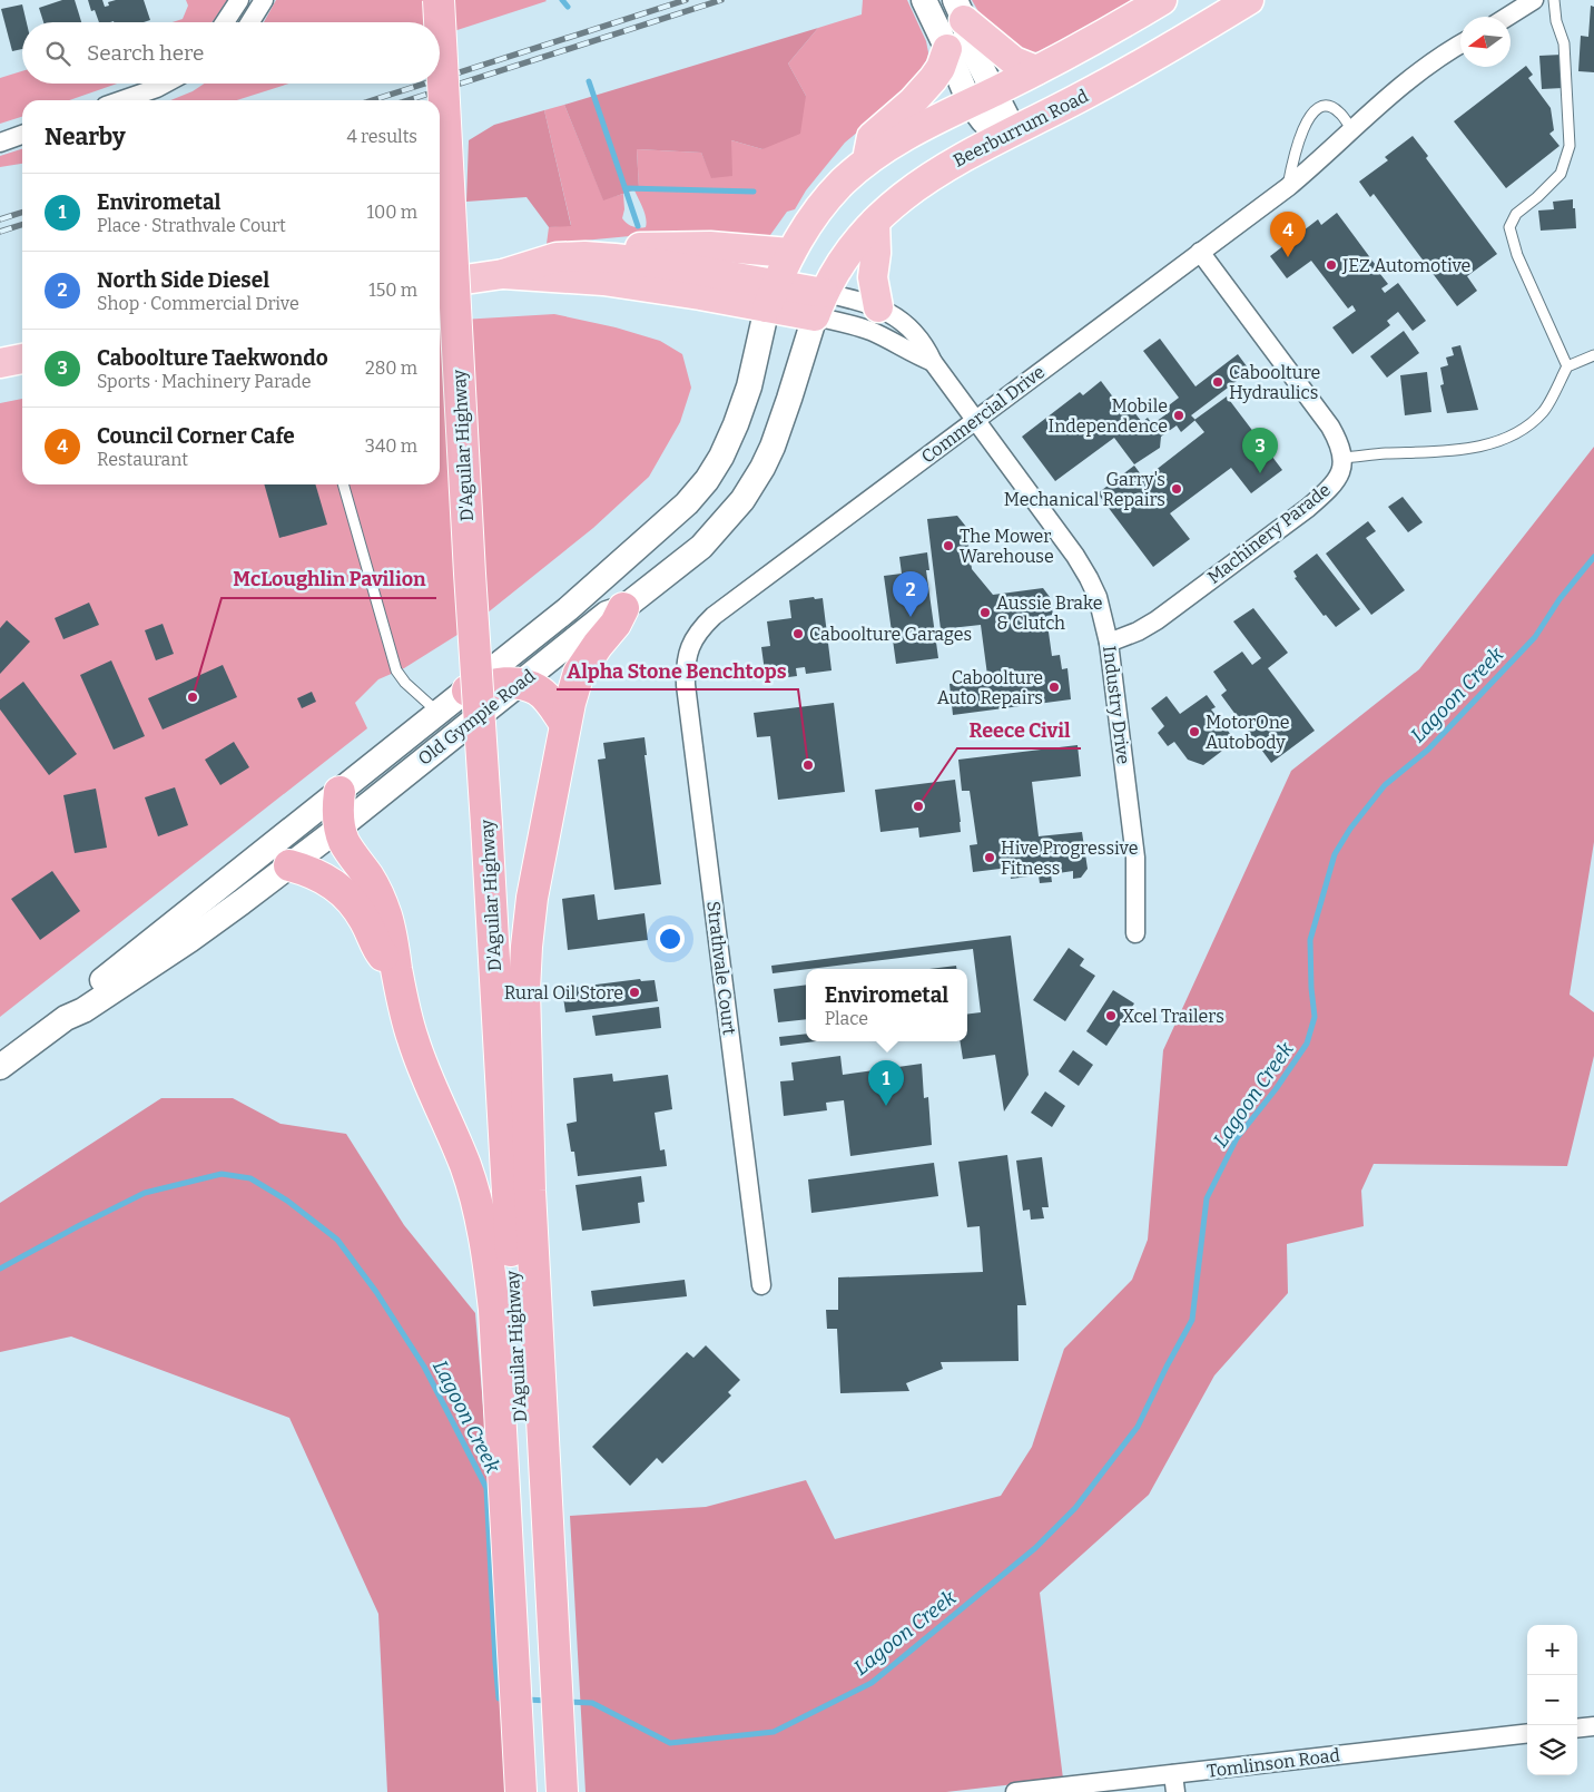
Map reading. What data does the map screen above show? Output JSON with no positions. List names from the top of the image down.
{
  "streets": {
    "highway": ["D'Aguilar Highway"],
    "main road": ["Beerburrum Road", "Old Gympie Road"],
    "street": [
      "Commercial Drive",
      "Machinery Parade",
      "Industry Drive",
      "Strathvale Court",
      "Tomlinson Road"
    ]
  },
  "crossings": [
    ["Beerburrum Road", "Industry Drive"],
    ["Beerburrum Road", "Old Gympie Road"],
    ["Commercial Drive", "Industry Drive"],
    ["Commercial Drive", "Strathvale Court"],
    ["Machinery Parade", "Industry Drive"],
    ["Industry Drive", "Old Gympie Road"]
  ],
  "water": ["Lagoon Creek"],
  "places": [
    "JEZ Automotive",
    "Caboolture Hydraulics",
    "Mobile Independence",
    "Garry's Mechanical Repairs",
    "The Mower Warehouse",
    "Aussie Brake & Clutch",
    "Caboolture Garages",
    "Caboolture Auto Repairs",
    "McLoughlin Pavilion",
    "MotorOne Autobody",
    "Alpha Stone Benchtops",
    "Reece Civil",
    "Hive Progressive Fitness",
    "Rural Oil Store",
    "Xcel Trailers"
  ],
  "north": "left",
  "page": {
    "search": "Search here",
    "heading": ["Nearby", "4 results"],
    "list": [
      {
        "mark": "1",
        "name": "Envirometal",
        "note": "Place · Strathvale Court",
        "value": "100 m"
      },
      {
        "mark": "2",
        "name": "North Side Diesel",
        "note": "Shop · Commercial Drive",
        "value": "150 m"
      },
      {
        "mark": "3",
        "name": "Caboolture Taekwondo",
        "note": "Sports · Machinery Parade",
        "value": "280 m"
      },
      {
        "mark": "4",
        "name": "Council Corner Cafe",
        "note": "Restaurant",
        "value": "340 m"
      }
    ],
    "pins": [
      "4",
      "3",
      "2",
      "1"
    ],
    "popup": ["Envirometal", "Place"],
    "map_buttons": ["+", "−"]
  }
}
